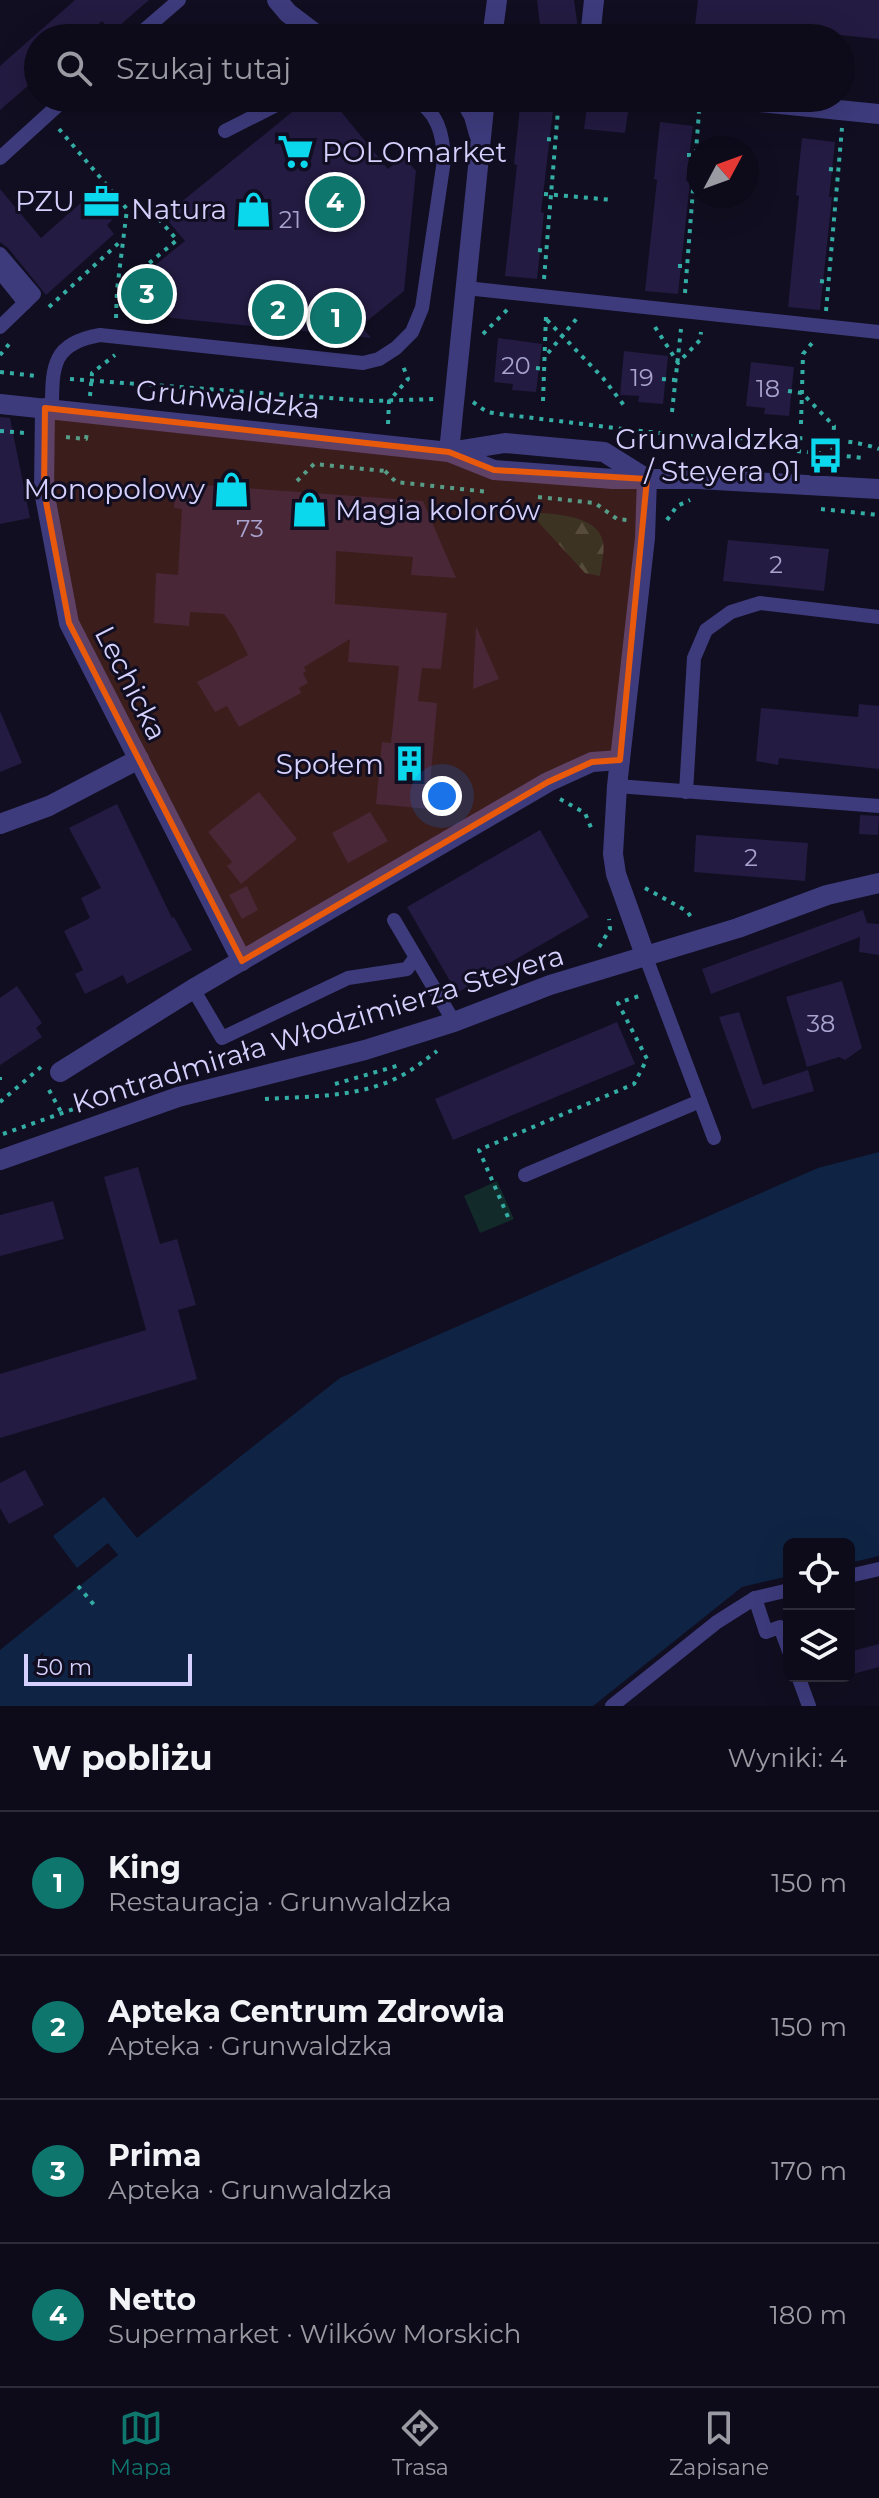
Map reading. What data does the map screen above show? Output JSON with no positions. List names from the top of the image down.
{
  "streets": {
    "street": ["Grunwaldzka", "Lechicka", "Kontradmirała Włodzimierza Steyera"]
  },
  "crossings": [
    ["Grunwaldzka", "Lechicka"],
    ["Lechicka", "Kontradmirała Włodzimierza Steyera"]
  ],
  "places": {
    "supermarket": ["POLOmarket"],
    "office": ["PZU"],
    "shop": ["Natura", "Monopolowy", "Magia kolorów"],
    "bus stop": ["Grunwaldzka / Steyera 01"],
    "building": ["Społem"]
  },
  "house_numbers": [
    "21",
    "20",
    "19",
    "18",
    "73",
    "2",
    "2",
    "38"
  ],
  "scale_bar": "50 m",
  "north": "top right",
  "page": {
    "search": "Szukaj tutaj",
    "pins": [
      "4",
      "3",
      "2",
      "1"
    ],
    "scale": "50 m",
    "heading": ["W pobliżu", "Wyniki: 4"],
    "list": [
      {
        "mark": "1",
        "name": "King",
        "note": "Restauracja · Grunwaldzka",
        "value": "150 m"
      },
      {
        "mark": "2",
        "name": "Apteka Centrum Zdrowia",
        "note": "Apteka · Grunwaldzka",
        "value": "150 m"
      },
      {
        "mark": "3",
        "name": "Prima",
        "note": "Apteka · Grunwaldzka",
        "value": "170 m"
      },
      {
        "mark": "4",
        "name": "Netto",
        "note": "Supermarket · Wilków Morskich",
        "value": "180 m"
      }
    ],
    "nav": ["Mapa", "Trasa", "Zapisane"]
  }
}
